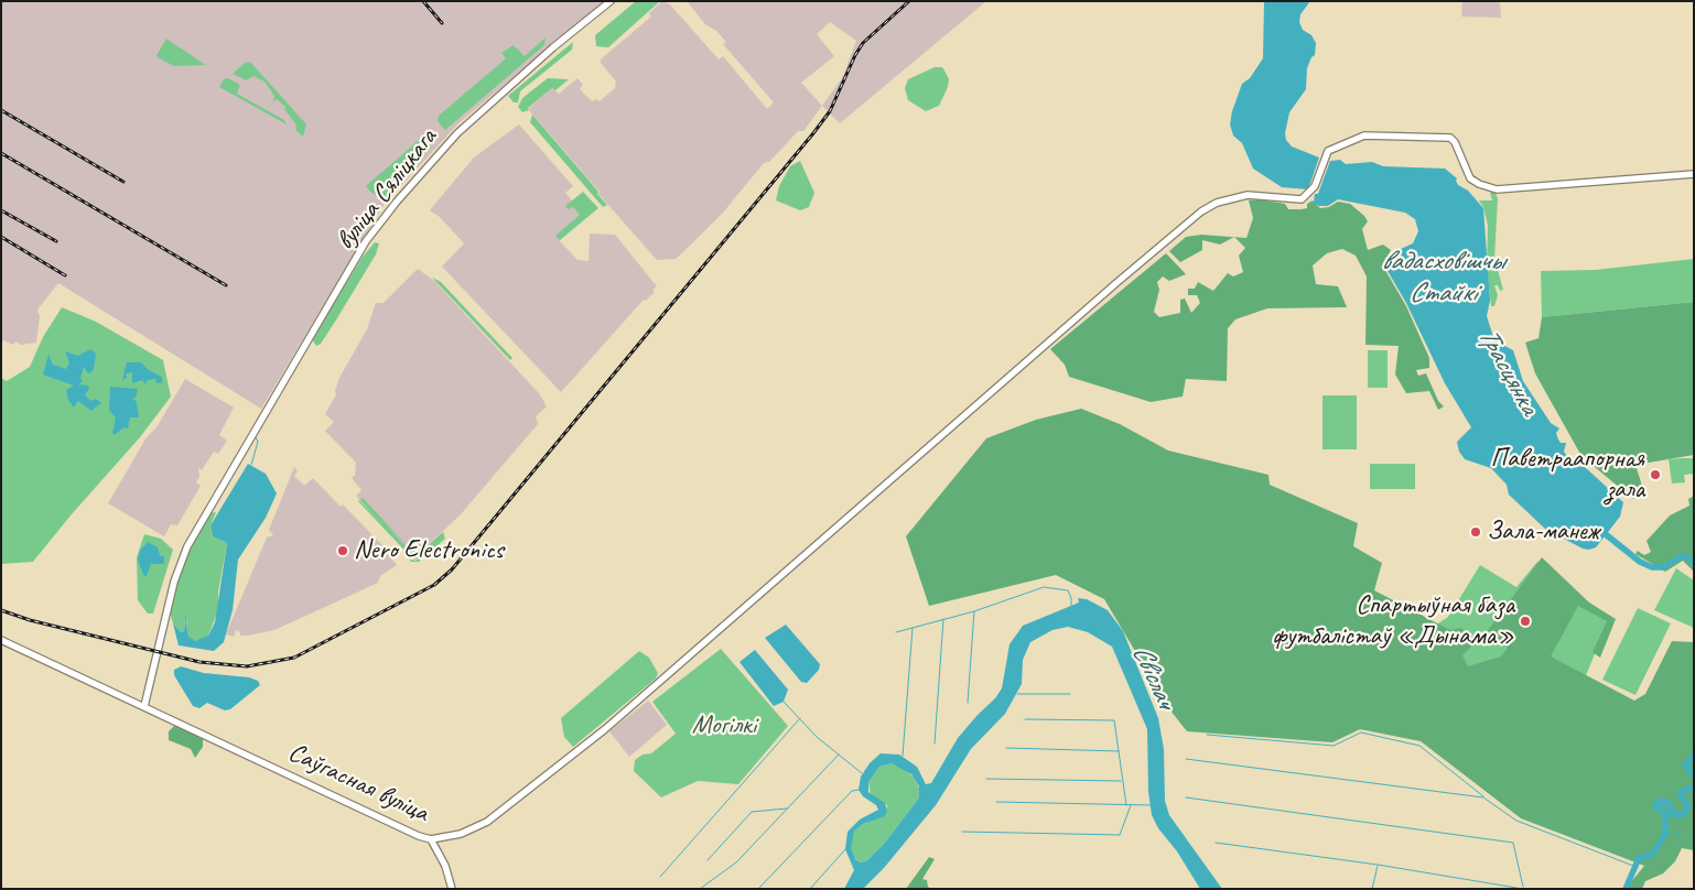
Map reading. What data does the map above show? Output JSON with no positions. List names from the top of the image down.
{
  "streets": {
    "main road": ["вуліца Сяліцкага", "Саўгасная вуліца"]
  },
  "crossings": [
    ["вуліца Сяліцкага", "Саўгасная вуліца"]
  ],
  "water": ["вадасховішчы Стайкі", "Трасцянка", "Свіслач"],
  "parks": ["Могілкі"],
  "places": [
    "Паветраапорная зала",
    "Зала-манеж",
    "Nero Electronics",
    "Спартыўная база футбалістаў «Дынама»"
  ]
}
